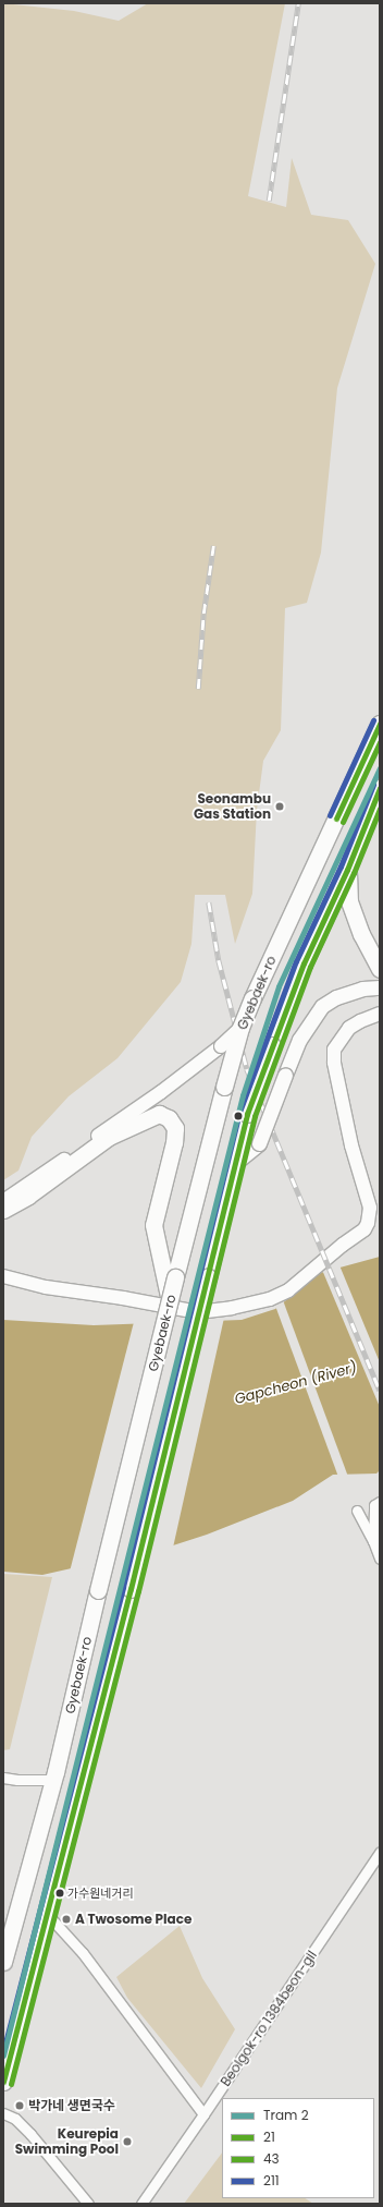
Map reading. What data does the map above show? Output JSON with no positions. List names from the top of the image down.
{
  "streets": {
    "main road": ["Gyebaek-ro"],
    "street": ["Beolgok-ro 1384beon-gil"]
  },
  "water": ["Gapcheon (River)"],
  "places": [
    "Seonambu Gas Station",
    "가수원네거리",
    "A Twosome Place",
    "박가네 생면국수",
    "Keurepia Swimming Pool"
  ],
  "lines": [
    "transit line 211",
    "transit line 21",
    "transit line 43",
    "tram line 2"
  ],
  "legend": [
    "Tram 2",
    "21",
    "43",
    "211"
  ]
}
